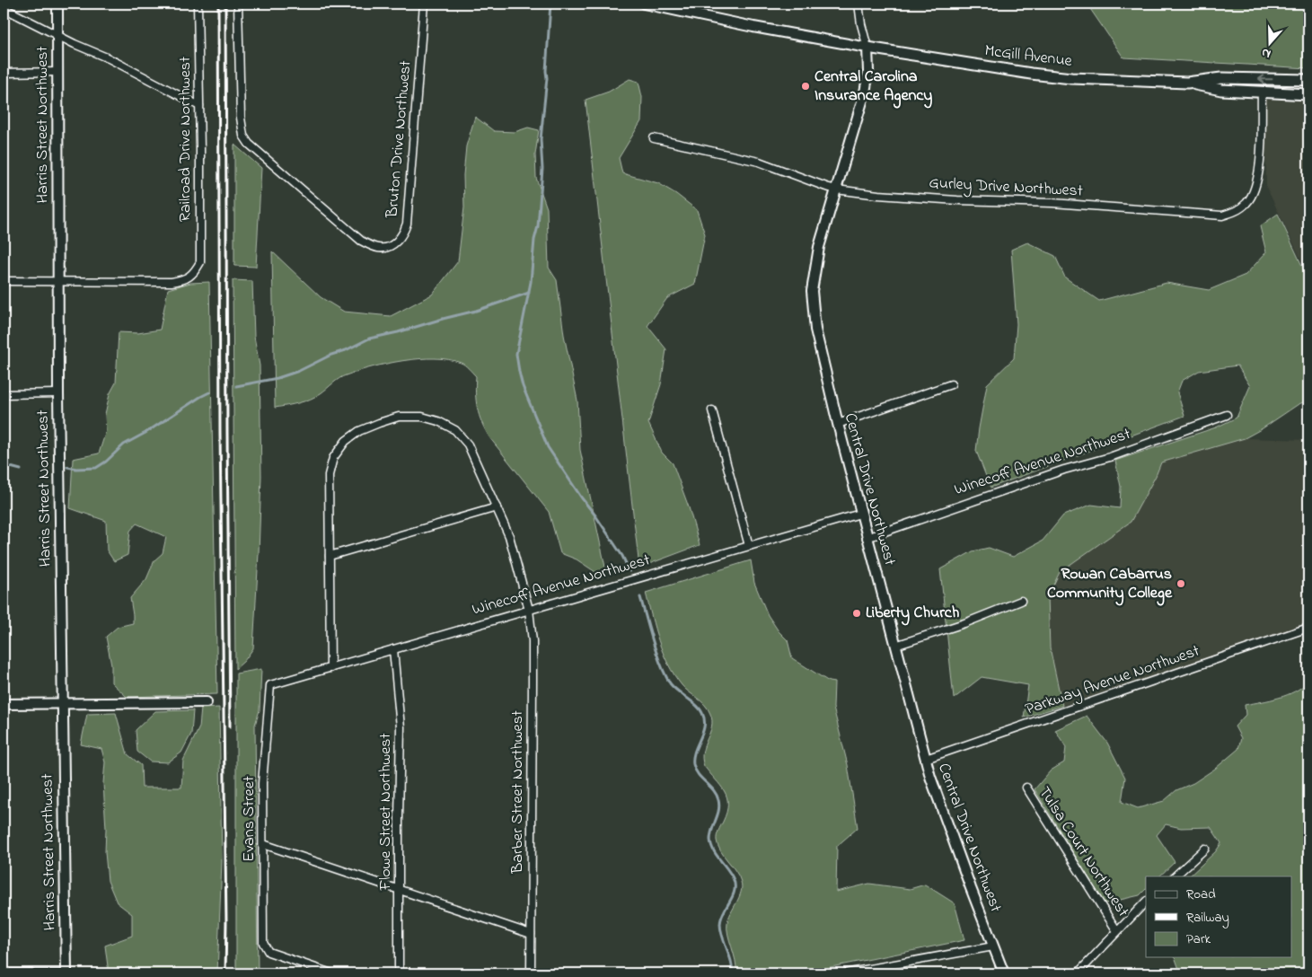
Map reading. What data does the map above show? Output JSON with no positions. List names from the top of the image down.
{
  "streets": {
    "main road": ["McGill Avenue"],
    "street": [
      "Harris Street Northwest",
      "Railroad Drive Northwest",
      "Bruton Drive Northwest",
      "Gurley Drive Northwest",
      "Winecoff Avenue Northwest",
      "Central Drive Northwest",
      "Parkway Avenue Northwest",
      "Barber Street Northwest",
      "Flowe Street Northwest",
      "Evans Street",
      "Tulsa Court Northwest"
    ]
  },
  "crossings": [
    ["McGill Avenue", "Central Drive Northwest"],
    ["Harris Street Northwest", "Railroad Drive Northwest"],
    ["Gurley Drive Northwest", "Central Drive Northwest"],
    ["Winecoff Avenue Northwest", "Central Drive Northwest"],
    ["Winecoff Avenue Northwest", "Barber Street Northwest"],
    ["Winecoff Avenue Northwest", "Flowe Street Northwest"],
    ["Winecoff Avenue Northwest", "Evans Street"],
    ["Central Drive Northwest", "Parkway Avenue Northwest"]
  ],
  "places": ["Central Carolina Insurance Agency", "Rowan Cabarrus Community College", "Liberty Church"],
  "legend": ["Road", "Railway", "Park"],
  "north": "bottom"
}
